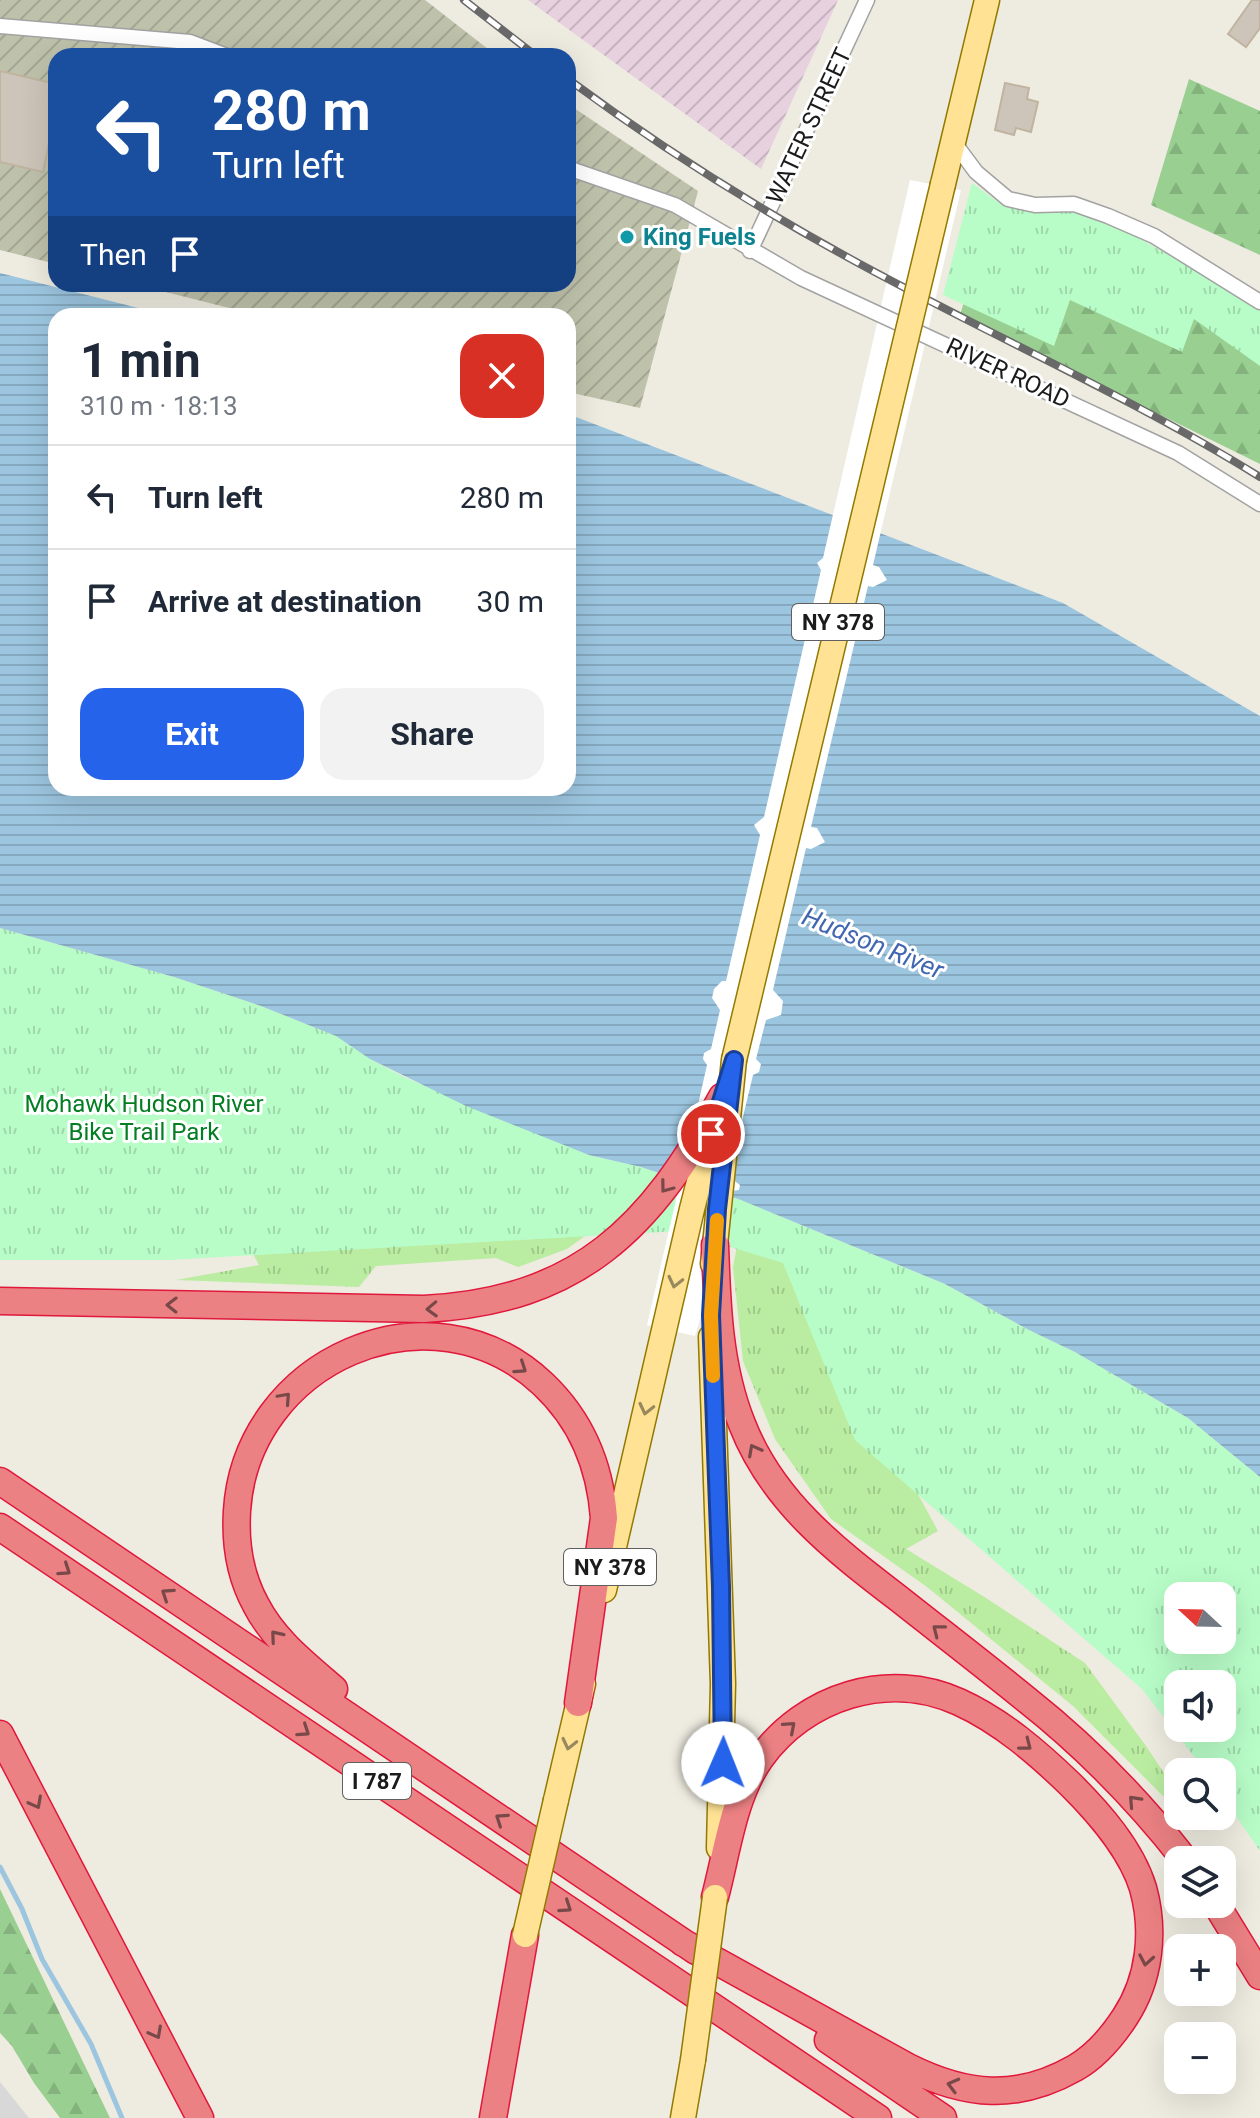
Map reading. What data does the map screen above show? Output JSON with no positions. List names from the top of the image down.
{
  "streets": {
    "highway": ["I 787"],
    "main road": ["NY 378"],
    "street": ["WATER STREET", "RIVER ROAD"]
  },
  "crossings": [
    ["WATER STREET", "RIVER ROAD"]
  ],
  "water": ["Hudson River"],
  "parks": ["Mohawk Hudson River Bike Trail Park"],
  "places": ["King Fuels"],
  "north": "left",
  "page": {
    "turn": ["280 m", "Turn left"],
    "then": "Then",
    "heading": ["1 min", "310 m · 18:13"],
    "list": [
      {
        "name": "Turn left",
        "value": "280 m"
      },
      {
        "name": "Arrive at destination",
        "value": "30 m"
      }
    ],
    "buttons": ["Exit", "Share"],
    "map_buttons": ["+", "−"]
  }
}
